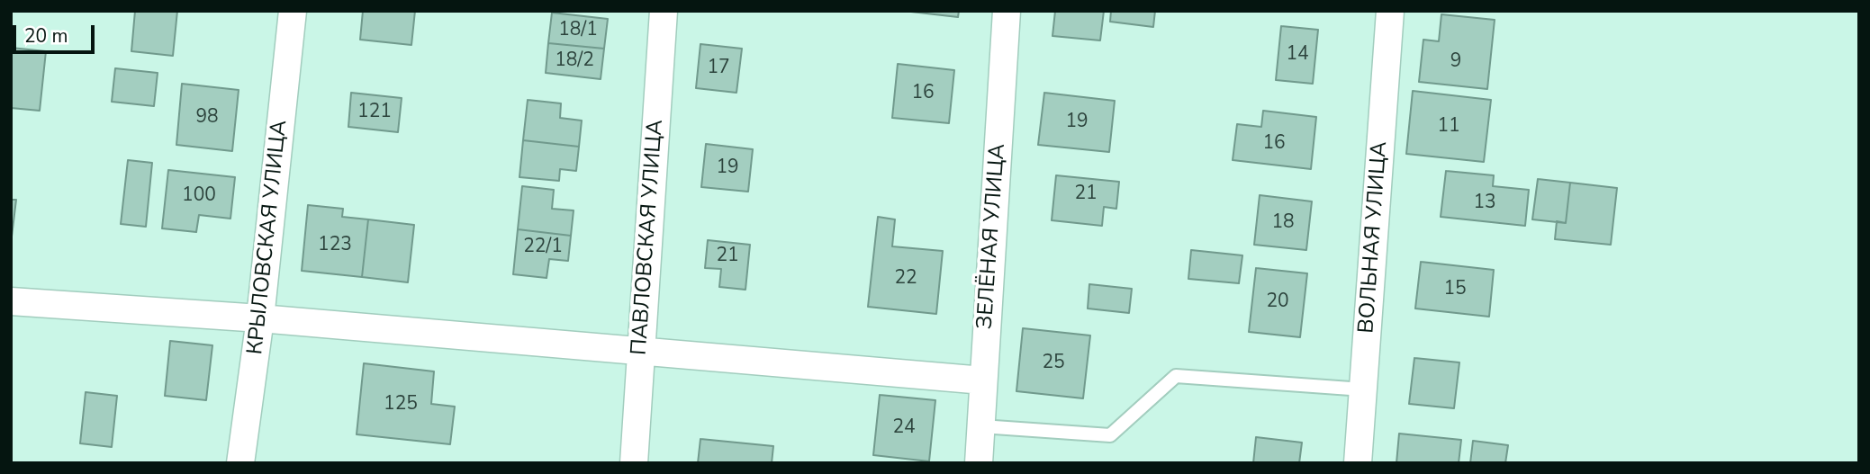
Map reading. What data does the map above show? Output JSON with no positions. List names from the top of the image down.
{
  "streets": {
    "street": [
      "ЗЕЛЁНАЯ УЛИЦА",
      "КРЫЛОВСКАЯ УЛИЦА",
      "ПАВЛОВСКАЯ УЛИЦА",
      "ВОЛЬНАЯ УЛИЦА"
    ]
  },
  "house_numbers": [
    "18/1",
    "14",
    "18/2",
    "9",
    "17",
    "16",
    "121",
    "98",
    "19",
    "11",
    "16",
    "19",
    "21",
    "100",
    "13",
    "18",
    "123",
    "22/1",
    "21",
    "22",
    "15",
    "20",
    "25",
    "125",
    "24"
  ],
  "scale_bar": "20 m"
}
